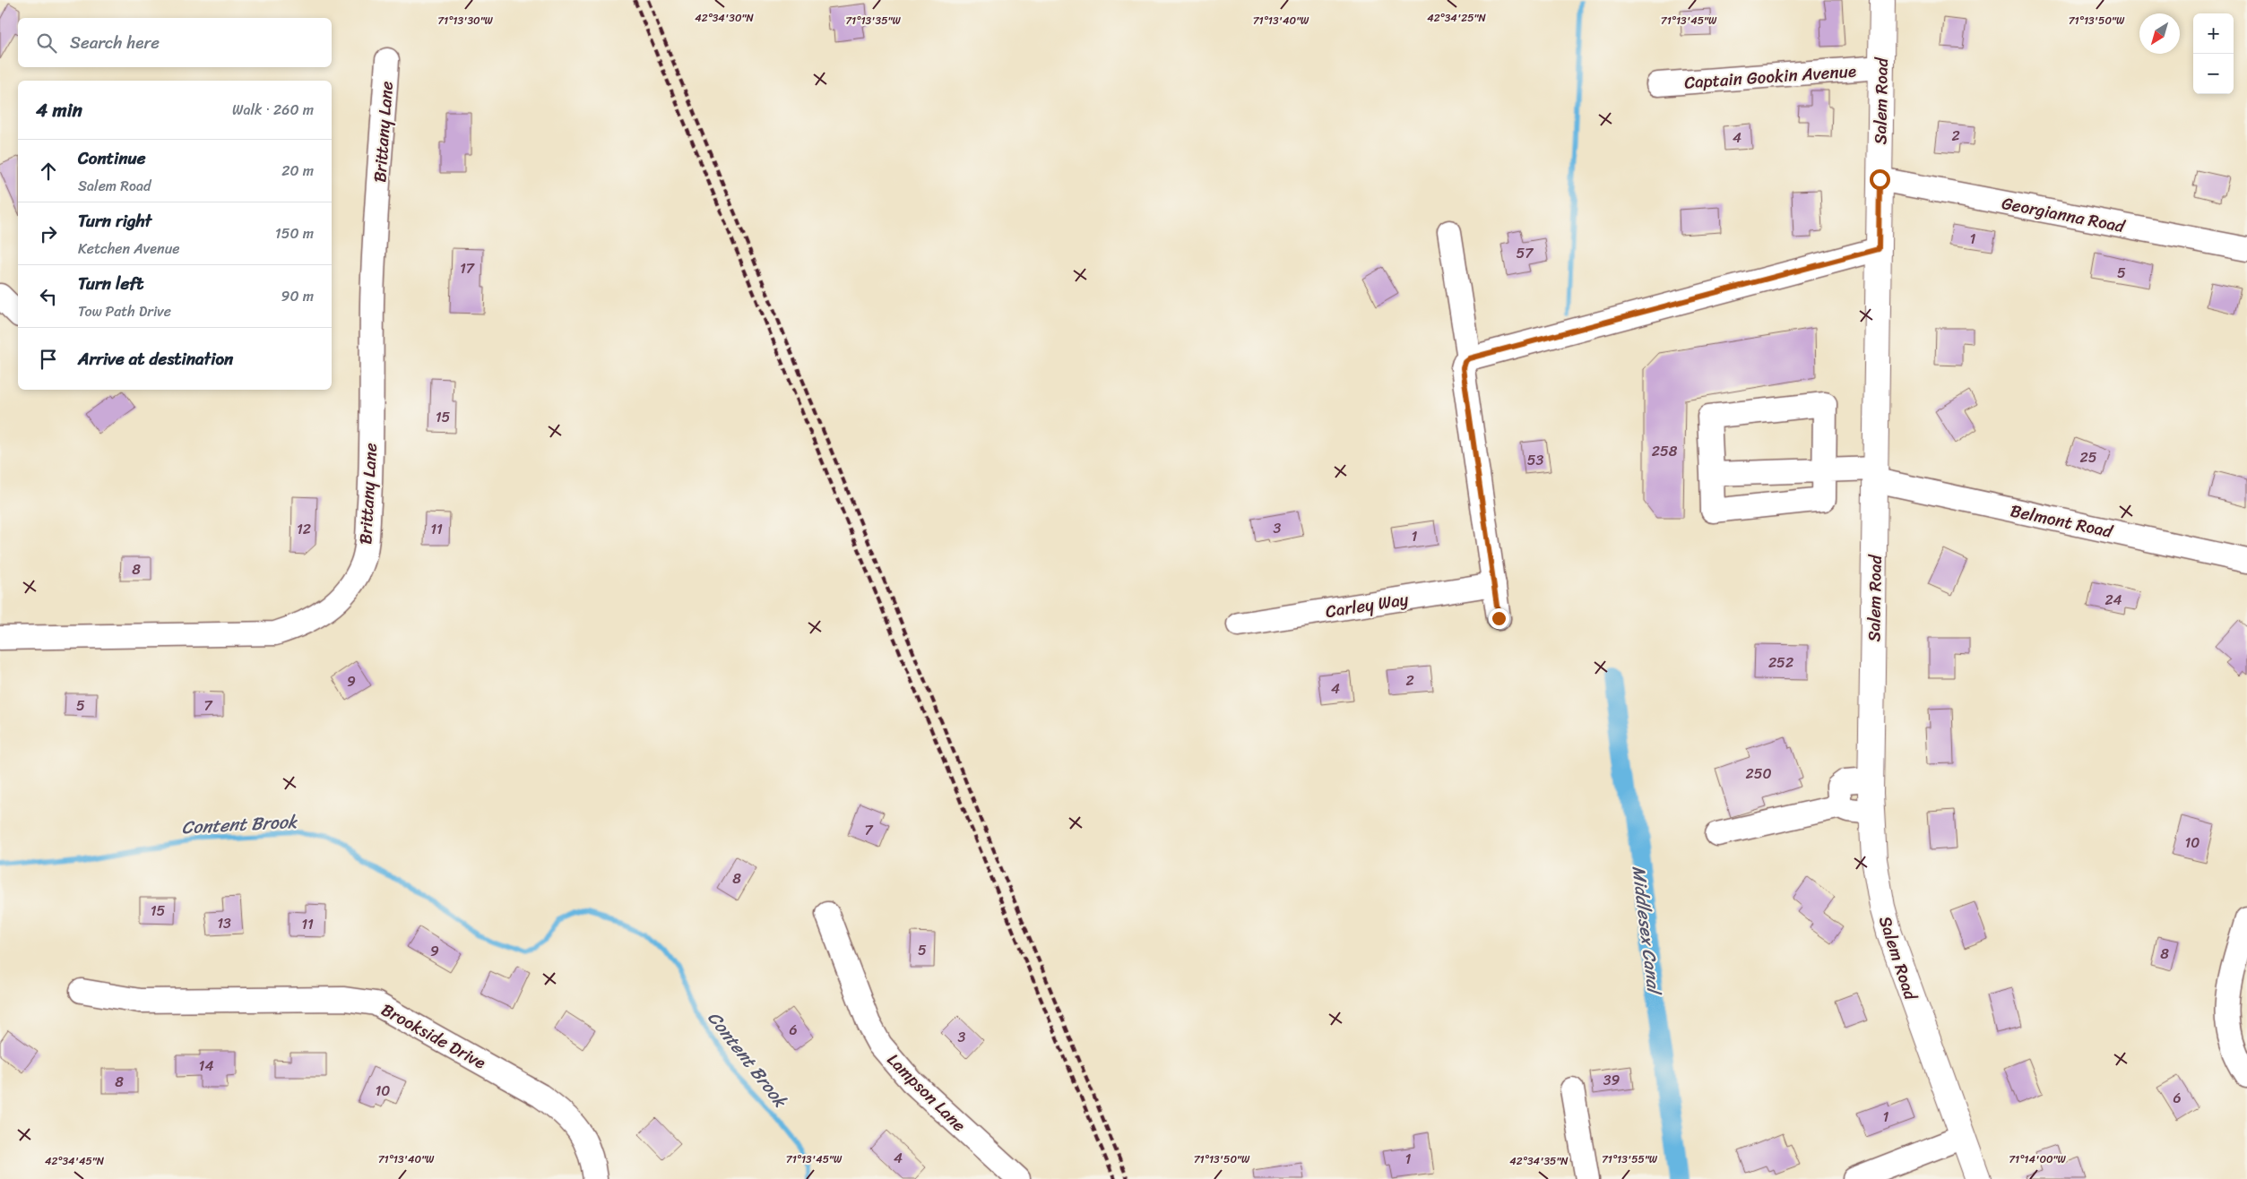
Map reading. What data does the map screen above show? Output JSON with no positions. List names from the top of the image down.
{
  "streets": {
    "main road": ["Salem Road"],
    "street": [
      "Captain Gookin Avenue",
      "Brittany Lane",
      "Georgianna Road",
      "Belmont Road",
      "Carley Way",
      "Brookside Drive",
      "Lampson Lane"
    ]
  },
  "crossings": [
    ["Captain Gookin Avenue", "Salem Road"],
    ["Salem Road", "Georgianna Road"],
    ["Salem Road", "Belmont Road"]
  ],
  "water": ["Content Brook", "Middlesex Canal"],
  "house_numbers": [
    "2",
    "4",
    "1",
    "57",
    "17",
    "5",
    "15",
    "258",
    "25",
    "53",
    "3",
    "12",
    "11",
    "1",
    "8",
    "24",
    "252",
    "2",
    "9",
    "4",
    "5",
    "7",
    "250",
    "7",
    "10",
    "8",
    "15",
    "13",
    "11",
    "5",
    "9",
    "8",
    "6",
    "3",
    "14",
    "39",
    "8",
    "10",
    "6",
    "1",
    "4",
    "1"
  ],
  "north": "bottom left",
  "page": {
    "map_buttons": ["+", "−"],
    "search": "Search here",
    "heading": ["4 min", "Walk · 260 m"],
    "list": [
      ["Continue", "Salem Road", "20 m"],
      ["Turn right", "Ketchen Avenue", "150 m"],
      ["Turn left", "Tow Path Drive", "90 m"],
      "Arrive at destination"
    ]
  },
  "coordinates": [
    "42°34'30\"N",
    "42°34'25\"N",
    "71°13'30\"W",
    "71°13'35\"W",
    "71°13'40\"W",
    "71°13'45\"W",
    "71°13'50\"W",
    "71°13'55\"W",
    "71°14'00\"W",
    "42°34'45\"N",
    "42°34'35\"N"
  ]
}
